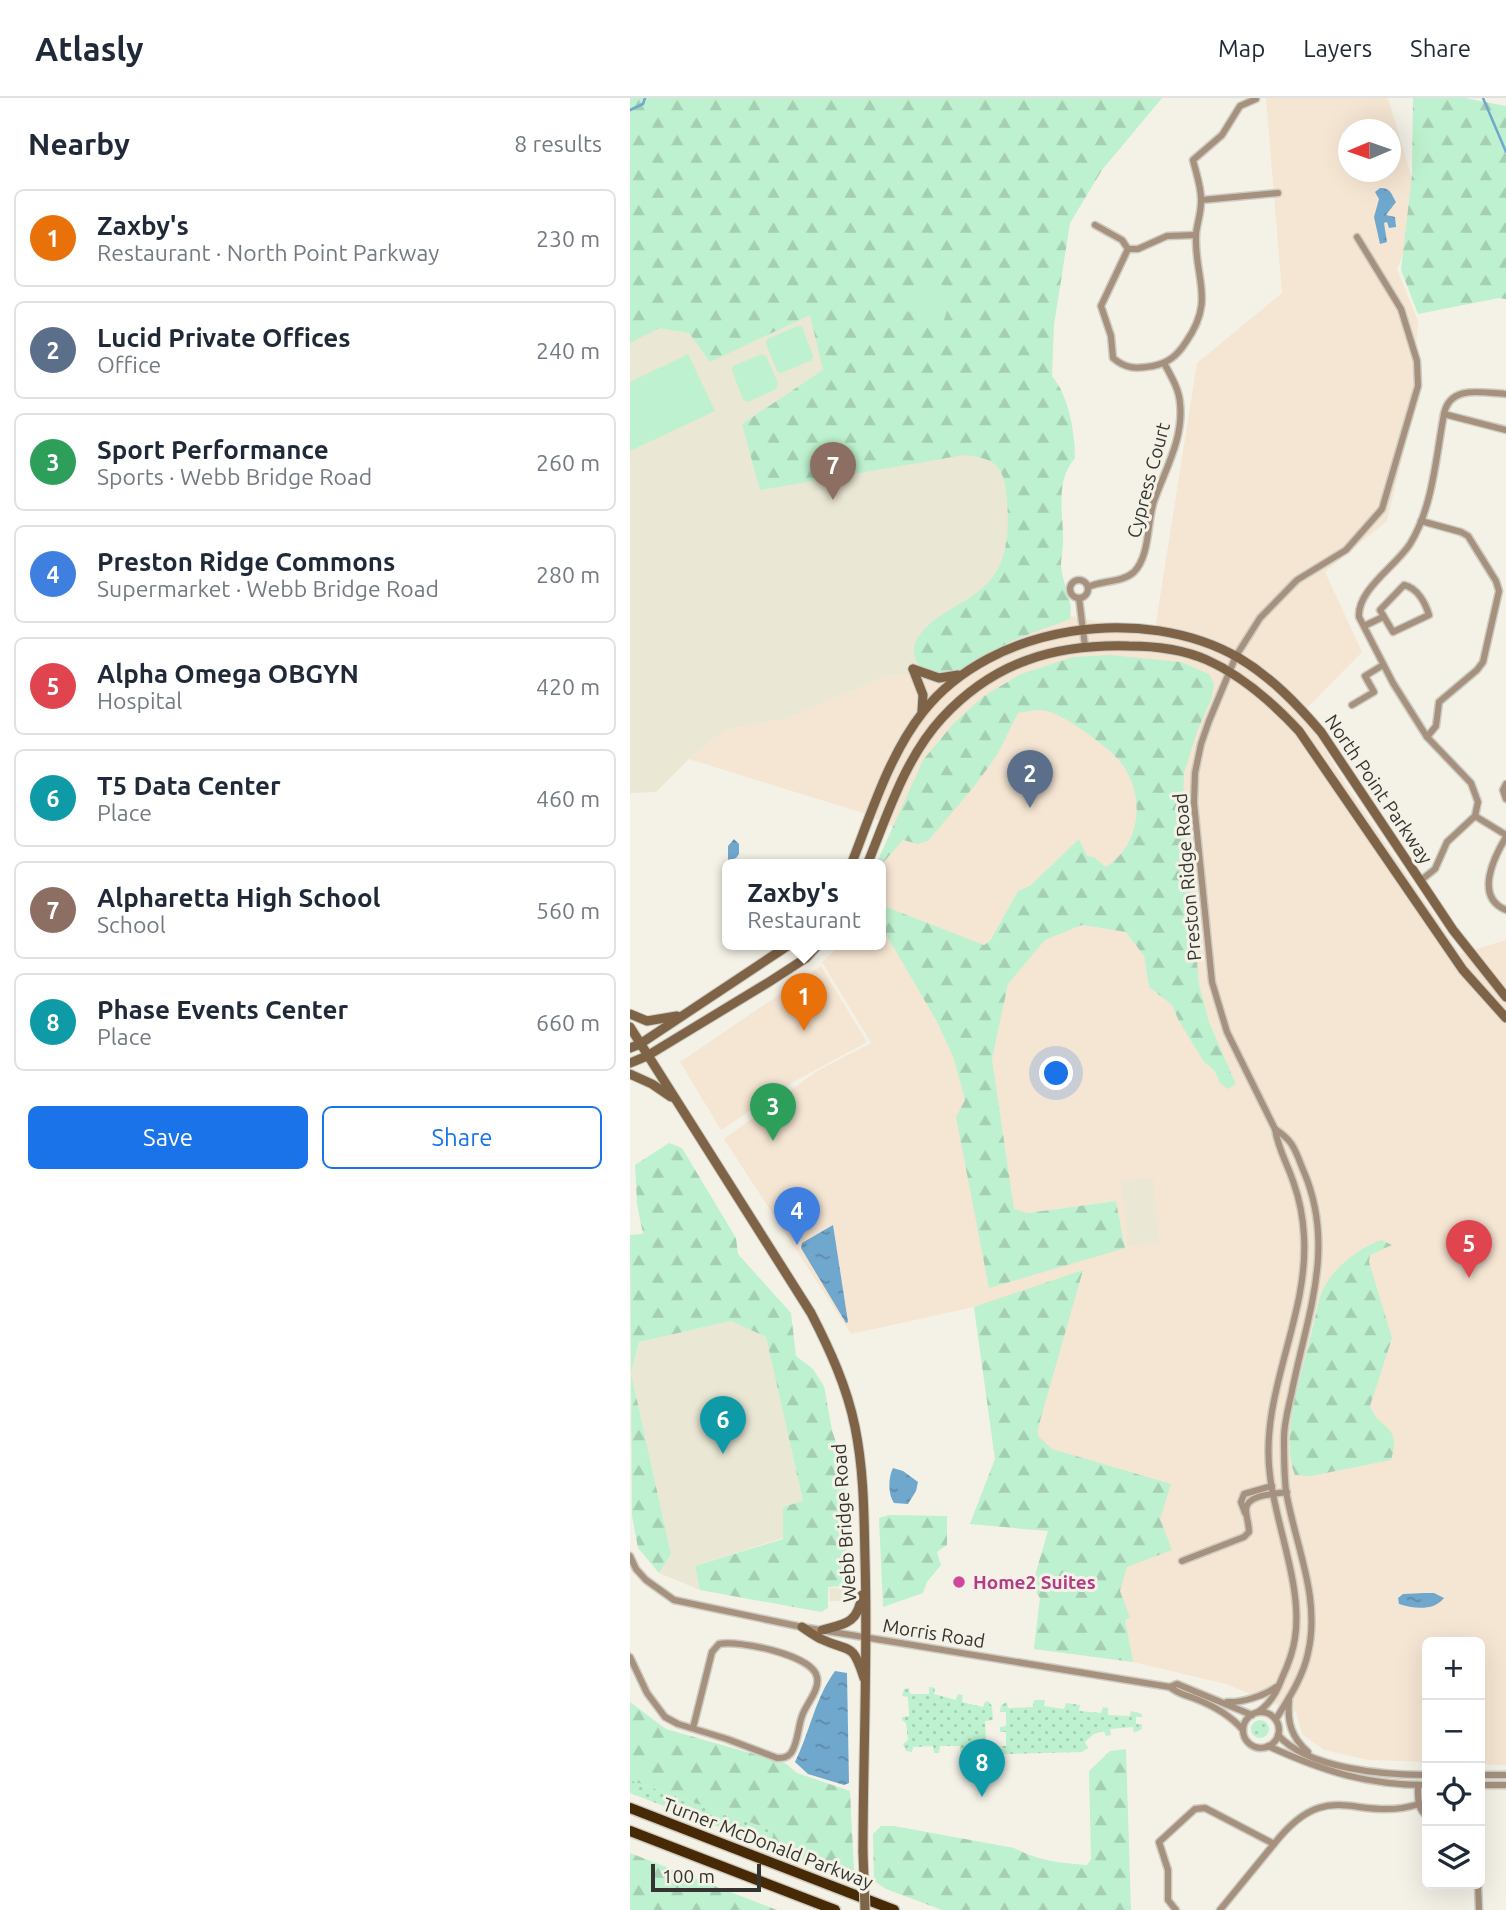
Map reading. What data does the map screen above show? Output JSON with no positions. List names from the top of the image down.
{
  "streets": {
    "highway": ["Turner McDonald Parkway"],
    "street": [
      "Cypress Court",
      "North Point Parkway",
      "Preston Ridge Road",
      "Webb Bridge Road",
      "Morris Road"
    ]
  },
  "crossings": [
    ["North Point Parkway", "Preston Ridge Road"],
    ["Preston Ridge Road", "Morris Road"],
    ["Webb Bridge Road", "Morris Road"]
  ],
  "places": ["Home2 Suites"],
  "scale_bar": "100 m",
  "north": "left",
  "page": {
    "header": "Atlasly",
    "nav": ["Map", "Layers", "Share"],
    "heading": ["Nearby", "8 results"],
    "list": [
      {
        "mark": "1",
        "name": "Zaxby's",
        "note": "Restaurant · North Point Parkway",
        "value": "230 m"
      },
      {
        "mark": "2",
        "name": "Lucid Private Offices",
        "note": "Office",
        "value": "240 m"
      },
      {
        "mark": "3",
        "name": "Sport Performance",
        "note": "Sports · Webb Bridge Road",
        "value": "260 m"
      },
      {
        "mark": "4",
        "name": "Preston Ridge Commons",
        "note": "Supermarket · Webb Bridge Road",
        "value": "280 m"
      },
      {
        "mark": "5",
        "name": "Alpha Omega OBGYN",
        "note": "Hospital",
        "value": "420 m"
      },
      {
        "mark": "6",
        "name": "T5 Data Center",
        "note": "Place",
        "value": "460 m"
      },
      {
        "mark": "7",
        "name": "Alpharetta High School",
        "note": "School",
        "value": "560 m"
      },
      {
        "mark": "8",
        "name": "Phase Events Center",
        "note": "Place",
        "value": "660 m"
      }
    ],
    "pins": [
      "7",
      "2",
      "1",
      "3",
      "4",
      "5",
      "6",
      "8"
    ],
    "popup": ["Zaxby's", "Restaurant"],
    "buttons": ["Save", "Share"],
    "map_buttons": ["+", "−"],
    "scale": "100 m"
  }
}
